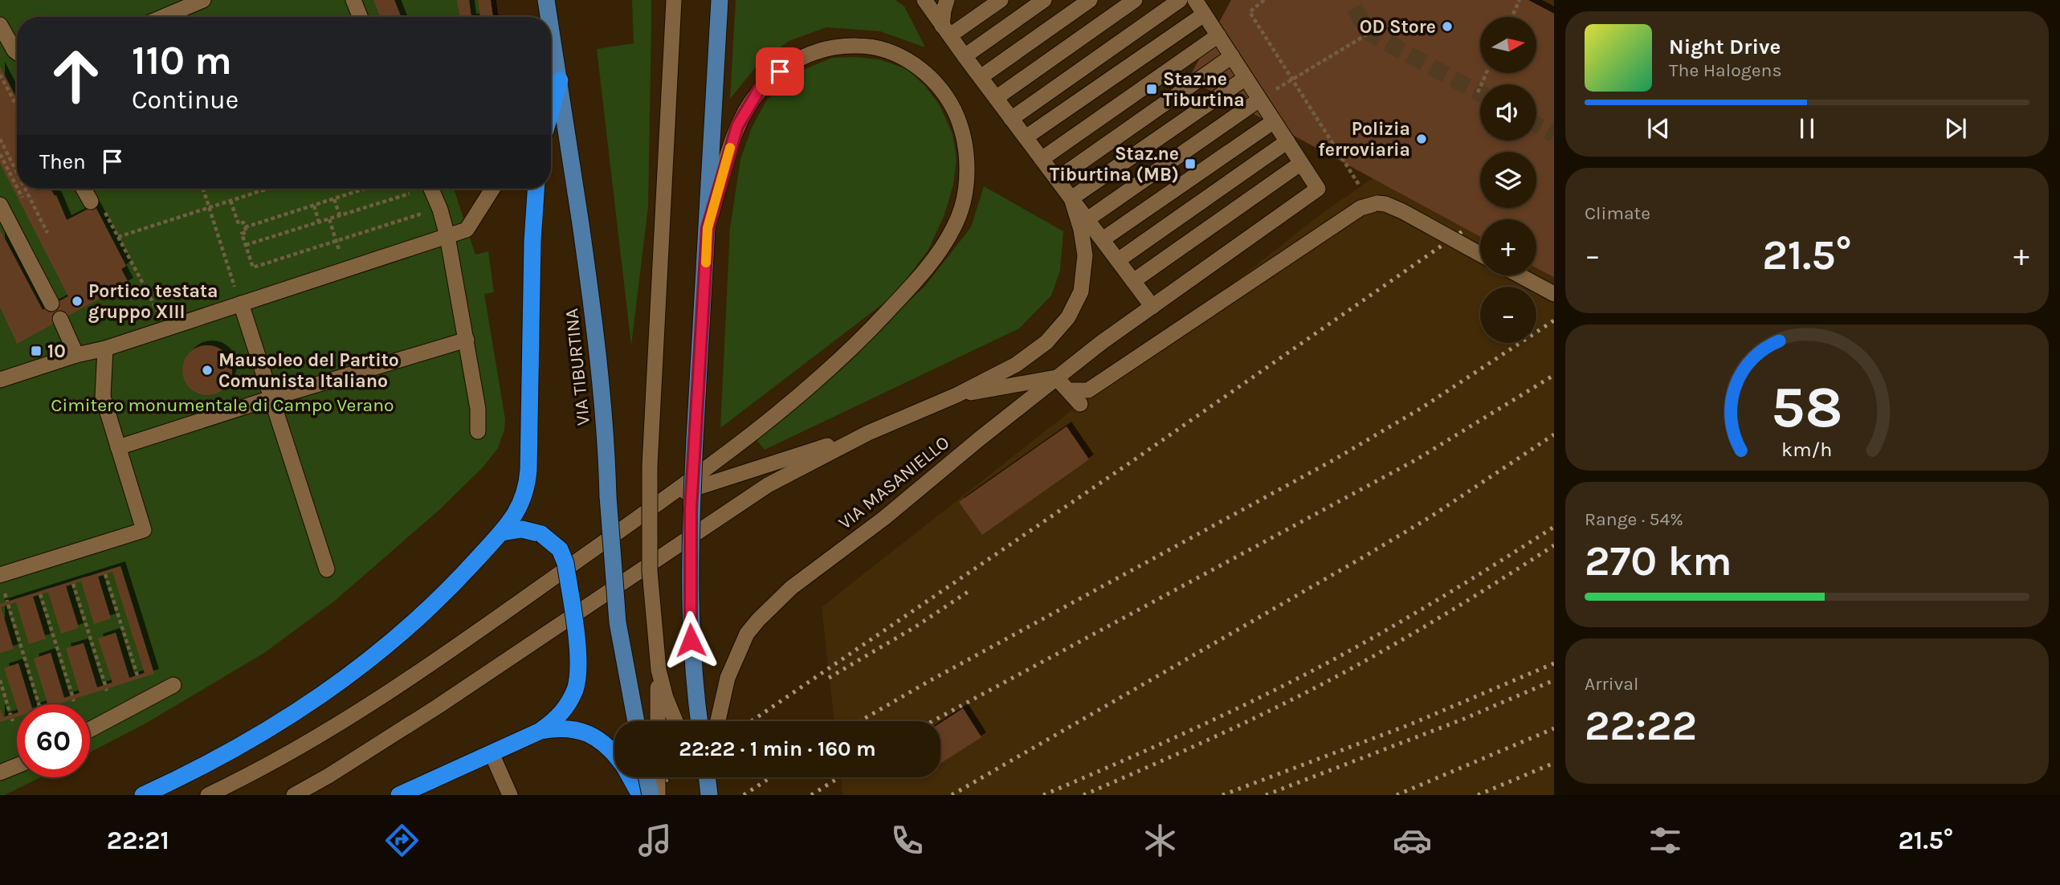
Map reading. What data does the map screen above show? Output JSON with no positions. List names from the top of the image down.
{
  "streets": {
    "main road": ["VIA TIBURTINA"],
    "lane": ["VIA MASANIELLO"]
  },
  "parks": ["Cimitero monumentale di Campo Verano"],
  "places": {
    "other": [
      "OD Store",
      "Polizia ferroviaria",
      "Portico testata gruppo XIII",
      "Mausoleo del Partito Comunista Italiano"
    ],
    "transit": ["Staz.ne Tiburtina", "Staz.ne Tiburtina (MB)", "10"]
  },
  "north": "right",
  "page": {
    "map_buttons": ["+", "−"],
    "turn": ["110 m", "Continue"],
    "song": ["Night Drive", "The Halogens"],
    "then": "Then",
    "tile": [
      "Climate",
      ["Range · 54%", "270 km"],
      ["Arrival", "22:22"]
    ],
    "heat": ["−", "21.5°", "+"],
    "limit": "60",
    "trip": "22:22 · 1 min · 160 m",
    "tabs": ["22:21", "21.5°"],
    "gauge": ["58", "km/h"]
  }
}
